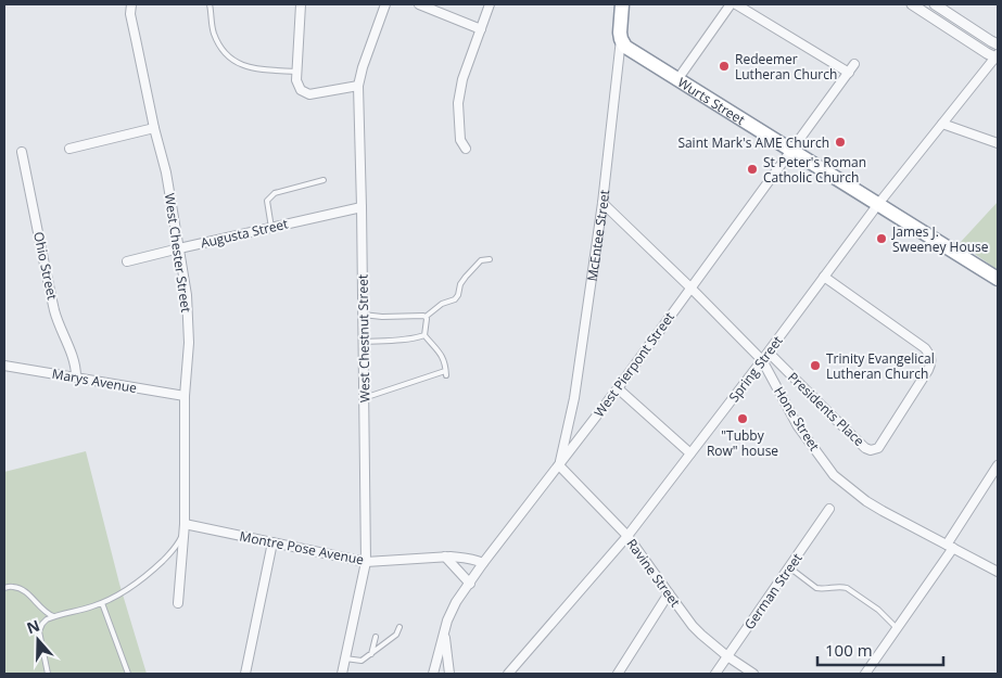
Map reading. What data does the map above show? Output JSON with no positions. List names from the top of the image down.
{
  "streets": {
    "highway": ["Wurts Street", "McEntee Street"],
    "street": [
      "Augusta Street",
      "West Chester Street",
      "Ohio Street",
      "West Chestnut Street",
      "West Pierpont Street",
      "Spring Street",
      "Marys Avenue",
      "Presidents Place",
      "Hone Street",
      "Montre Pose Avenue",
      "Ravine Street",
      "German Street"
    ]
  },
  "crossings": [
    ["Wurts Street", "McEntee Street"],
    ["Wurts Street", "West Pierpont Street"],
    ["Wurts Street", "Spring Street"],
    ["Augusta Street", "West Chester Street"],
    ["Augusta Street", "West Chestnut Street"],
    ["McEntee Street", "West Pierpont Street"],
    ["McEntee Street", "Hone Street"],
    ["McEntee Street", "Ravine Street"],
    ["West Chester Street", "Marys Avenue"],
    ["West Chester Street", "Montre Pose Avenue"],
    ["Ohio Street", "Marys Avenue"],
    ["West Chestnut Street", "Montre Pose Avenue"],
    ["West Pierpont Street", "Hone Street"],
    ["West Pierpont Street", "Montre Pose Avenue"],
    ["West Pierpont Street", "Ravine Street"],
    ["Spring Street", "Presidents Place"],
    ["Spring Street", "Hone Street"],
    ["Spring Street", "Ravine Street"],
    ["Ravine Street", "German Street"]
  ],
  "places": [
    "Redeemer Lutheran Church",
    "Saint Mark's AME Church",
    "St Peter's Roman Catholic Church",
    "James J. Sweeney House",
    "Trinity Evangelical Lutheran Church",
    "\"Tubby Row\" house"
  ],
  "scale_bar": "100 m",
  "north": "top"
}
